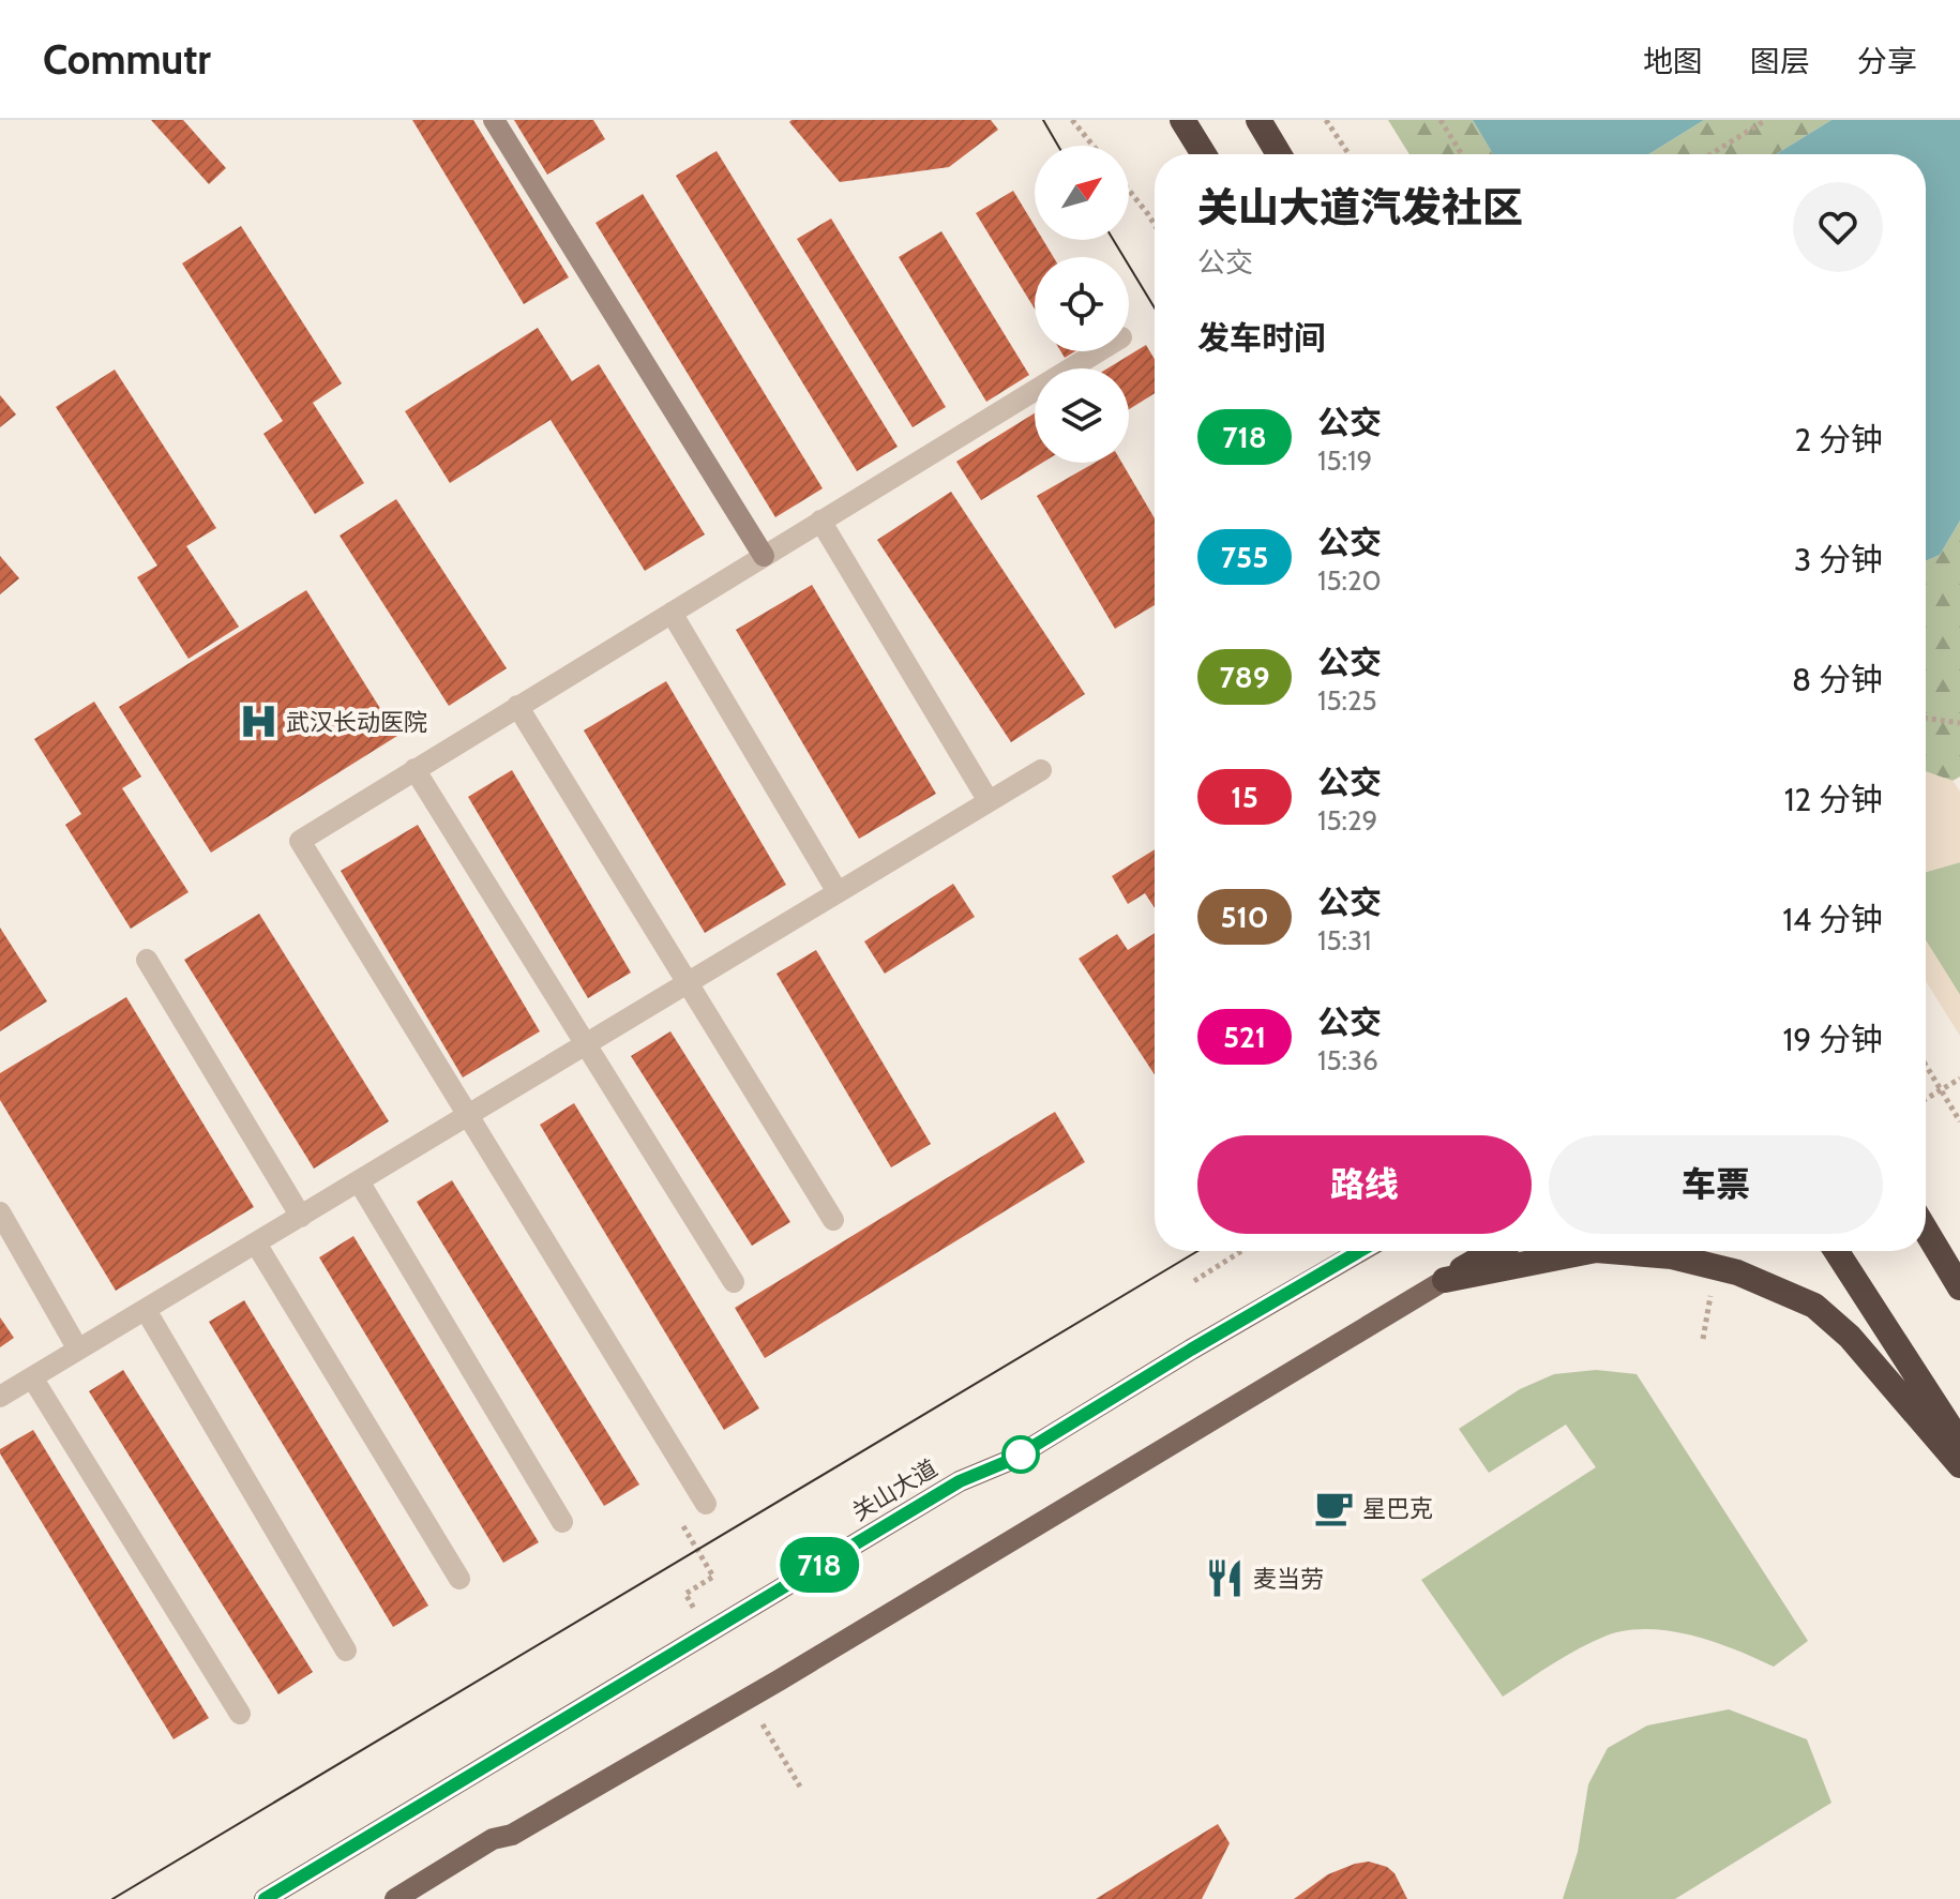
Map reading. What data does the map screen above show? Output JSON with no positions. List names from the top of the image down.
{
  "streets": {
    "main road": ["关山大道"]
  },
  "places": {
    "hospital": ["武汉长动医院"],
    "cafe": ["星巴克"],
    "restaurant": ["麦当劳"]
  },
  "lines": ["bus line 718"],
  "north": "top right",
  "page": {
    "header": "Commutr",
    "nav": ["地图", "图层", "分享"],
    "on_map": "718",
    "heading": [
      ["关山大道汽发社区", "公交"],
      "发车时间"
    ],
    "list": [
      {
        "mark": "718",
        "name": "公交",
        "note": "15:19",
        "value": "2 分钟"
      },
      {
        "mark": "755",
        "name": "公交",
        "note": "15:20",
        "value": "3 分钟"
      },
      {
        "mark": "789",
        "name": "公交",
        "note": "15:25",
        "value": "8 分钟"
      },
      {
        "mark": "15",
        "name": "公交",
        "note": "15:29",
        "value": "12 分钟"
      },
      {
        "mark": "510",
        "name": "公交",
        "note": "15:31",
        "value": "14 分钟"
      },
      {
        "mark": "521",
        "name": "公交",
        "note": "15:36",
        "value": "19 分钟"
      }
    ],
    "buttons": ["路线", "车票"]
  }
}
